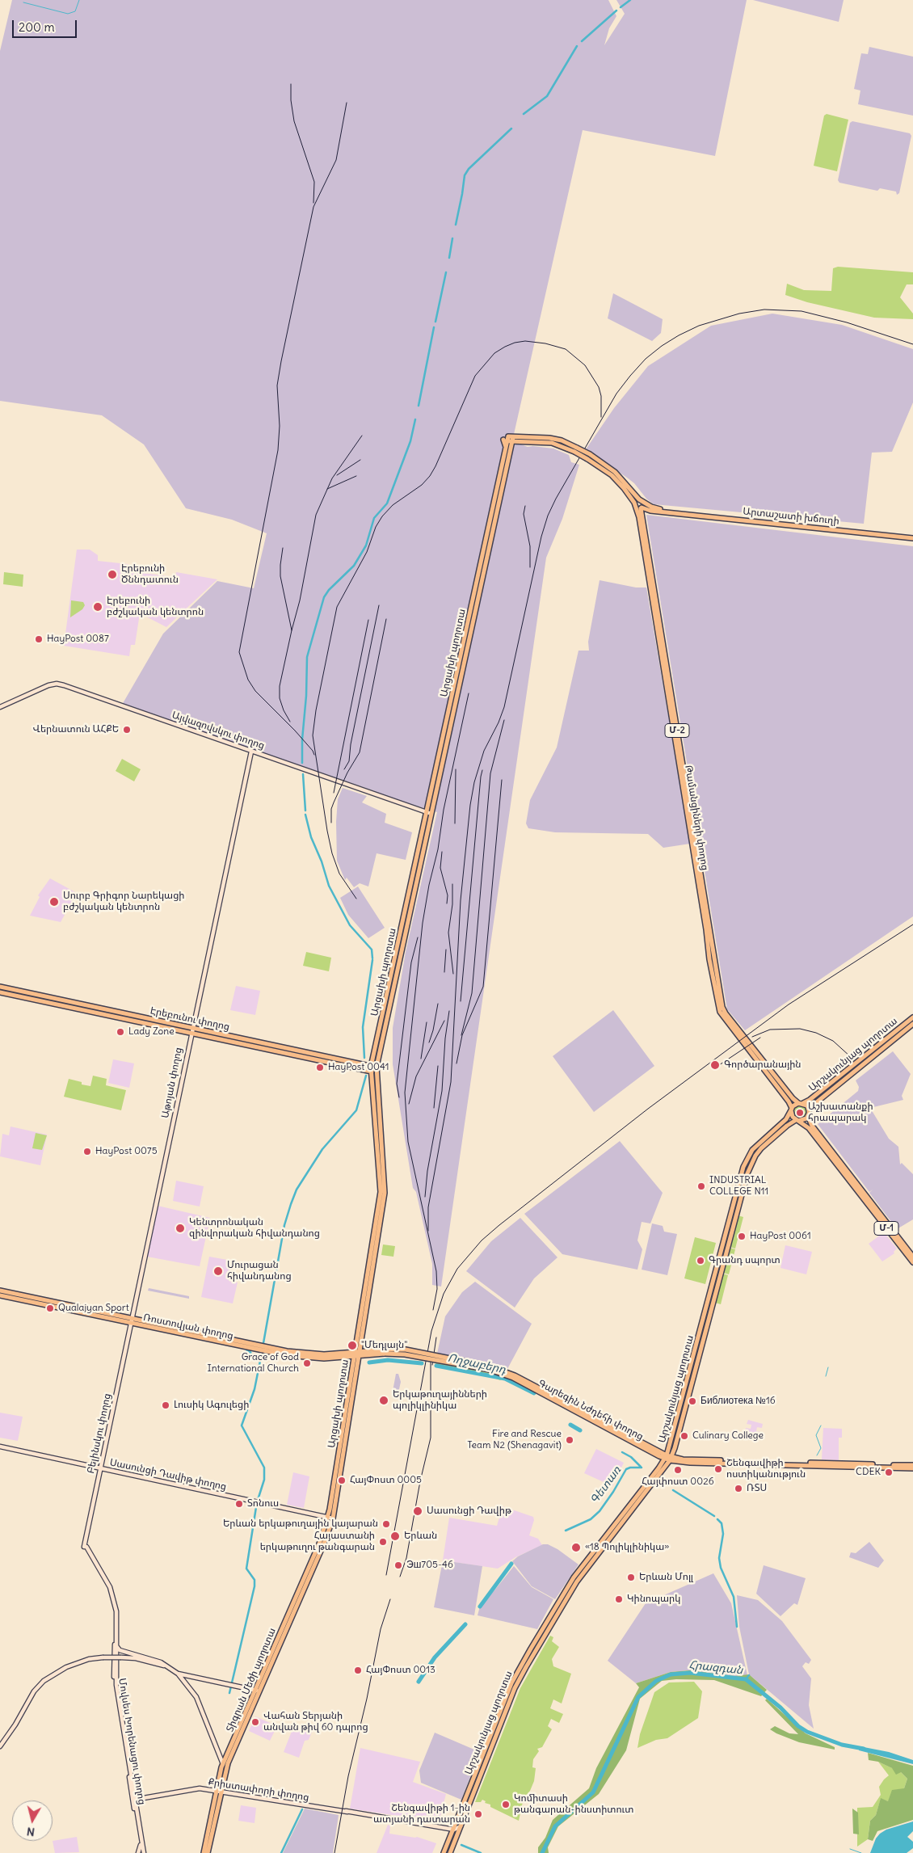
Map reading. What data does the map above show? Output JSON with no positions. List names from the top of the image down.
{
  "streets": {
    "main road": [
      "Արտաշատի խճուղի",
      "Արցախի պողոտա",
      "Այվազովսկու փողոց",
      "Մ-2",
      "Թամանցիների փողոց",
      "Էրեբունու փողոց",
      "Արշակունյաց պողոտա",
      "Աթոյան փողոց",
      "Մ-1",
      "Ռոստովյան փողոց",
      "Գարեգին Նժդեհի փողոց",
      "Բելինսկու փողոց",
      "Սասունցի Դավիթ փողոց",
      "Տիգրան Մեծի պողոտա",
      "Մովսես Խորենացու փողոց",
      "Քրիստափորի փողոց"
    ]
  },
  "crossings": [
    ["Արտաշատի խճուղի", "Թամանցիների փողոց"],
    ["Արցախի պողոտա", "Այվազովսկու փողոց"],
    ["Արցախի պողոտա", "Էրեբունու փողոց"],
    ["Արցախի պողոտա", "Ռոստովյան փողոց"],
    ["Արցախի պողոտա", "Գարեգին Նժդեհի փողոց"],
    ["Արցախի պողոտա", "Սասունցի Դավիթ փողոց"],
    ["Արցախի պողոտա", "Տիգրան Մեծի պողոտա"],
    ["Այվազովսկու փողոց", "Աթոյան փողոց"],
    ["Թամանցիների փողոց", "Արշակունյաց պողոտա"],
    ["Թամանցիների փողոց", "Մ-1"],
    ["Էրեբունու փողոց", "Աթոյան փողոց"],
    ["Արշակունյաց պողոտա", "Մ-1"],
    ["Արշակունյաց պողոտա", "Գարեգին Նժդեհի փողոց"],
    ["Արշակունյաց պողոտա", "Քրիստափորի փողոց"],
    ["Աթոյան փողոց", "Ռոստովյան փողոց"],
    ["Աթոյան փողոց", "Բելինսկու փողոց"],
    ["Ռոստովյան փողոց", "Գարեգին Նժդեհի փողոց"],
    ["Ռոստովյան փողոց", "Բելինսկու փողոց"],
    ["Բելինսկու փողոց", "Սասունցի Դավիթ փողոց"],
    ["Բելինսկու փողոց", "Մովսես Խորենացու փողոց"],
    ["Սասունցի Դավիթ փողոց", "Տիգրան Մեծի պողոտա"],
    ["Տիգրան Մեծի պողոտա", "Քրիստափորի փողոց"],
    ["Մովսես Խորենացու փողոց", "Քրիստափորի փողոց"]
  ],
  "water": ["Ողջաբերդ", "Գետառ", "Հրազդան"],
  "places": [
    "Էրեբունի Ծննդատուն",
    "Էրեբունի բժշկական կենտրոն",
    "HayPost 0087",
    "Վերնատուն ԱՀՔԵ",
    "Սուրբ Գրիգոր Նարեկացի բժշկական կենտրոն",
    "Lady Zone",
    "Գործարանային",
    "HayPost 0041",
    "Աշխատանքի հրապարակ",
    "HayPost 0075",
    "INDUSTRIAL COLLEGE N11",
    "Կենտրոնական զինվորական հիվանդանոց",
    "HayPost 0061",
    "Գրանդ սպորտ",
    "Մուրացան հիվանդանոց",
    "Qualajyan Sport",
    "\"Մեդլայն\"",
    "Grace of God International Church",
    "Երկաթուղայինների պոլիկլինիկա",
    "Библиотека №16",
    "Լուսիկ Ագուլեցի",
    "Culinary College",
    "Fire and Rescue Team N2 (Shenagavit)",
    "Շենգավիթի ոստիկանություն",
    "Հայփոստ 0026",
    "CDEK",
    "ՀայՓոստ 0005",
    "ՌՏՍ",
    "Տոնուս",
    "Սասունցի Դավիթ",
    "Երևան երկաթուղային կայարան",
    "Երևան",
    "Հայաստանի երկաթուղու թանգարան",
    "«18 Պոլիկլինիկա»",
    "Эш705-46",
    "Երևան Մոլլ",
    "Կինոպարկ",
    "ՀայՓոստ 0013",
    "Վահան Տերյանի անվան թիվ 60 դպրոց",
    "Կոմիտասի թանգարան-ինստիտուտ",
    "Շենգավիթի 1-ին ատյանի դատարան"
  ],
  "scale_bar": "200 m",
  "north": "bottom"
}
